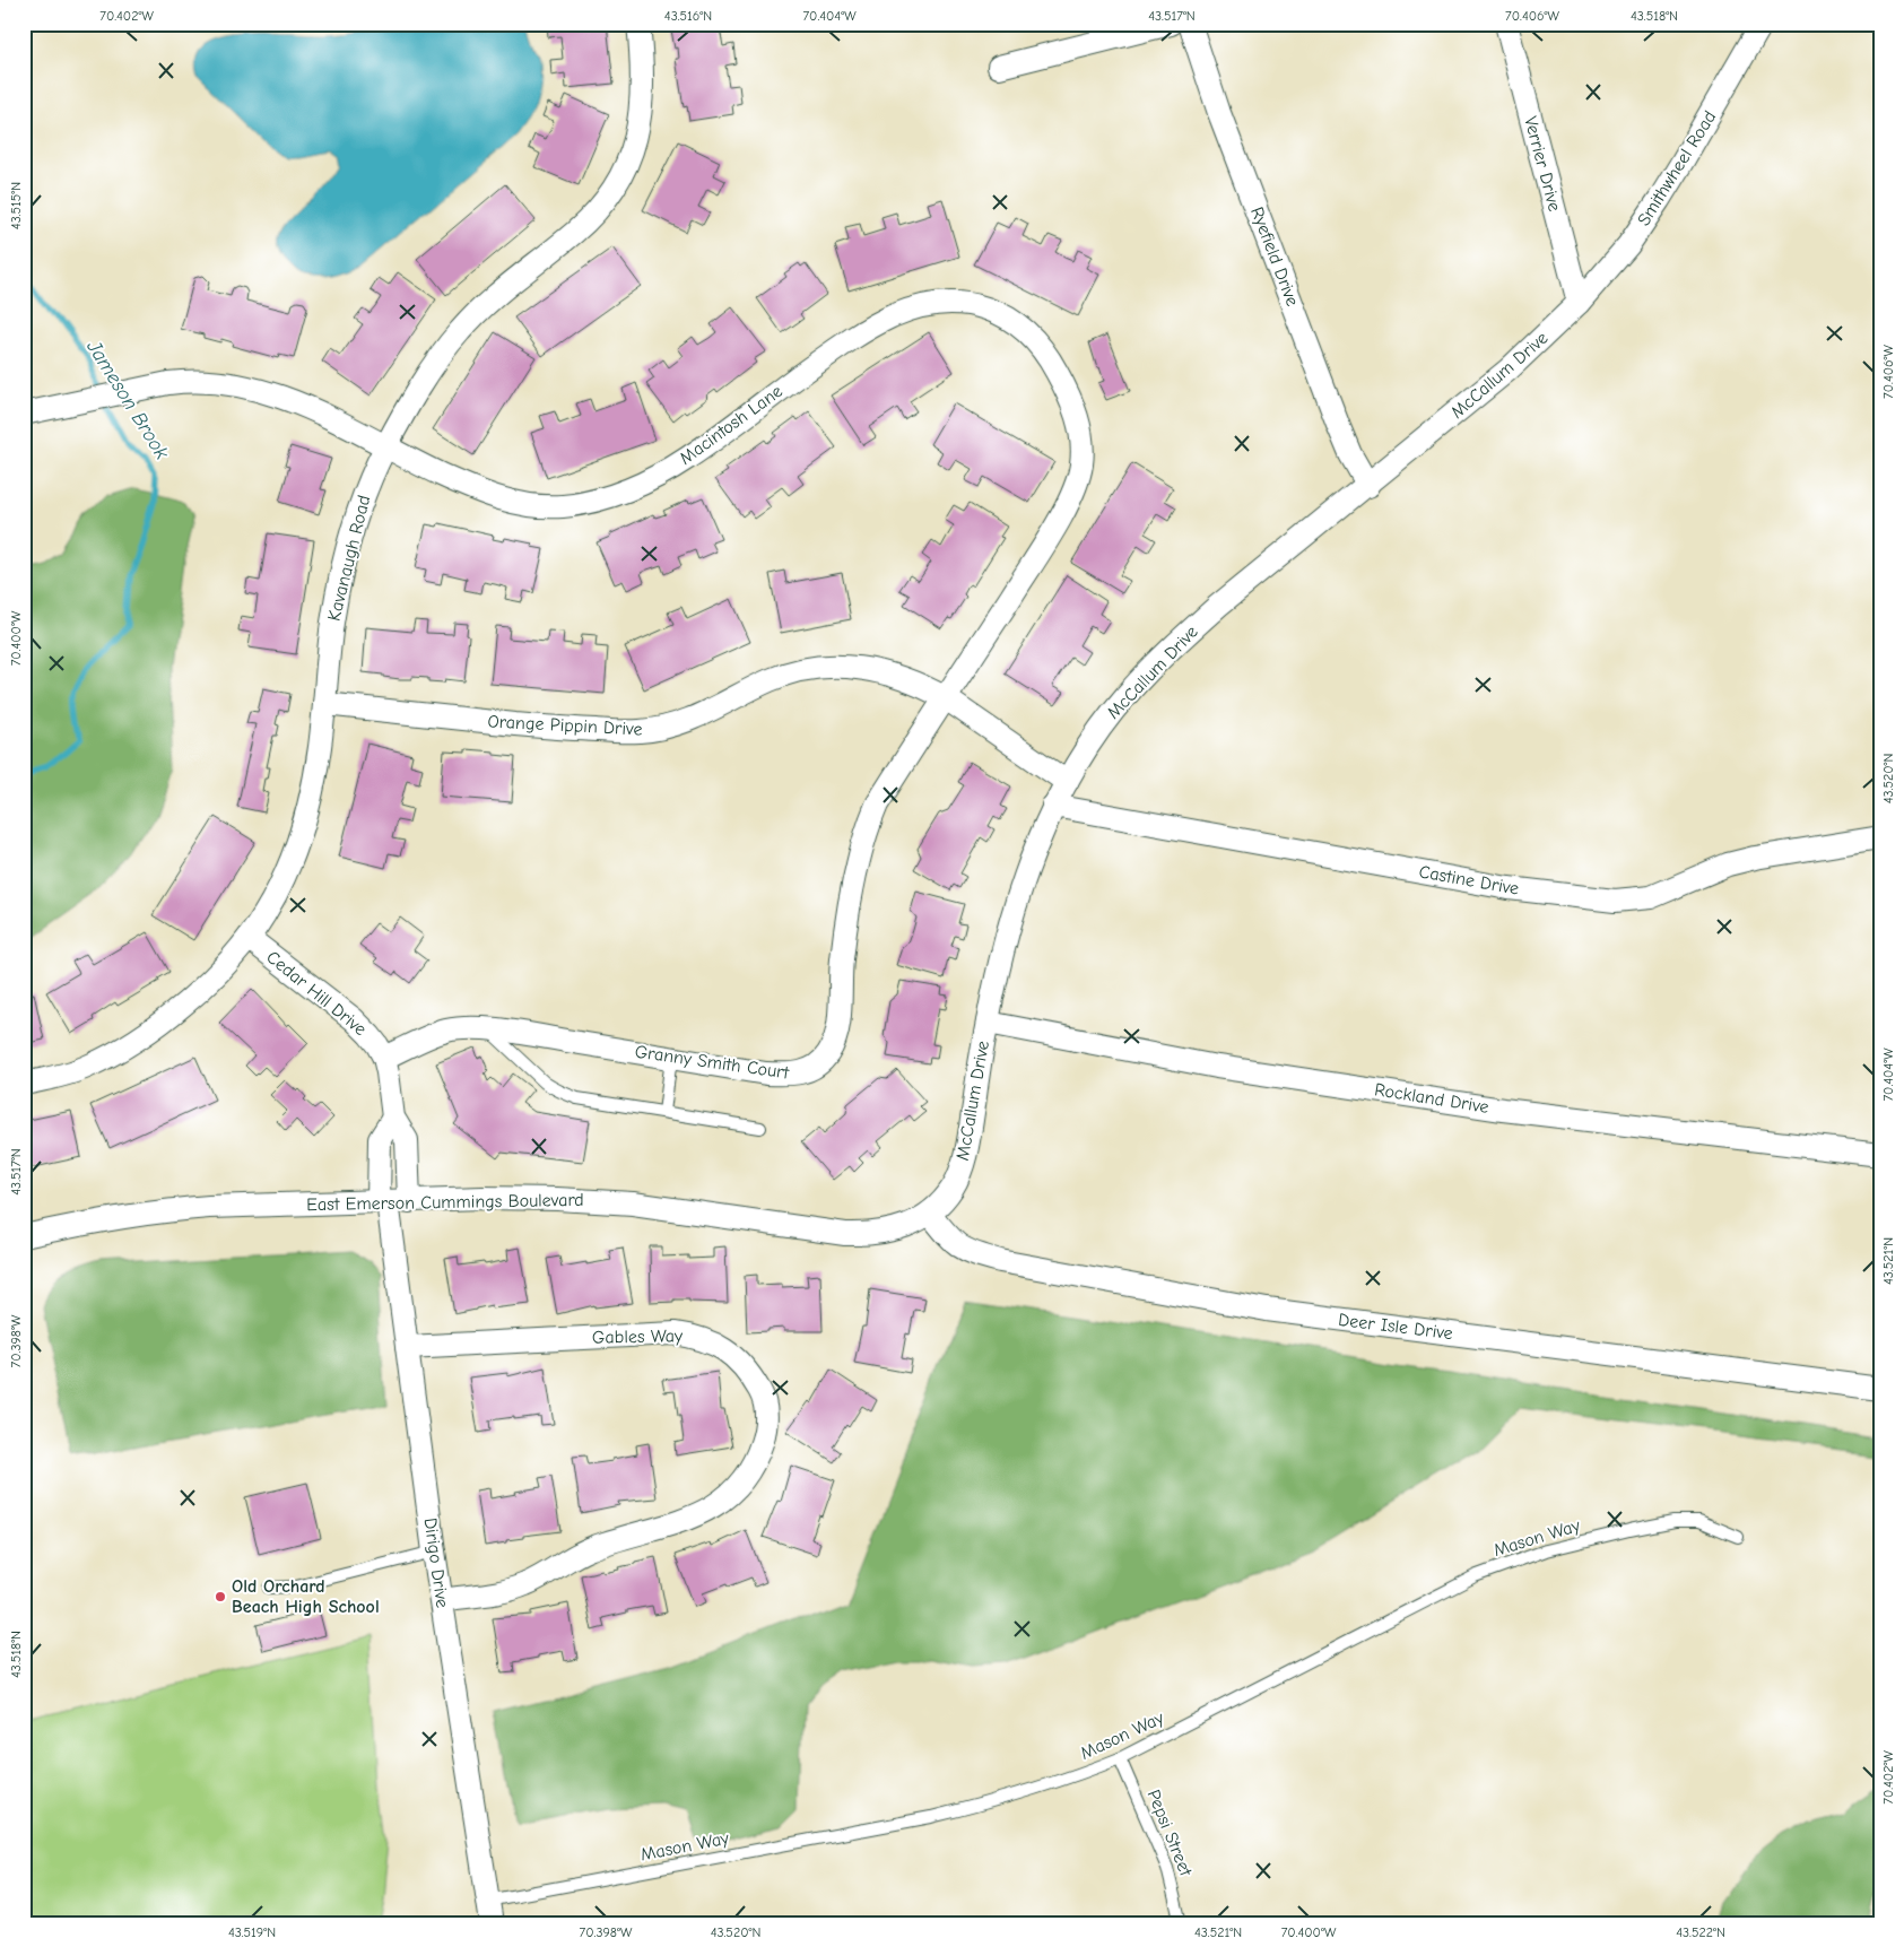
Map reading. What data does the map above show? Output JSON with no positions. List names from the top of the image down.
{
  "streets": {
    "street": [
      "Verrier Drive",
      "Smithwheel Road",
      "Ryefield Drive",
      "McCallum Drive",
      "Macintosh Lane",
      "Kavanaugh Road",
      "Orange Pippin Drive",
      "Castine Drive",
      "Cedar Hill Drive",
      "Granny Smith Court",
      "Rockland Drive",
      "East Emerson Cummings Boulevard",
      "Deer Isle Drive",
      "Gables Way",
      "Dirigo Drive"
    ],
    "lane": ["Mason Way", "Pepsi Street"]
  },
  "crossings": [
    ["Verrier Drive", "Smithwheel Road"],
    ["Verrier Drive", "McCallum Drive"],
    ["Smithwheel Road", "McCallum Drive"],
    ["Ryefield Drive", "McCallum Drive"],
    ["McCallum Drive", "Orange Pippin Drive"],
    ["McCallum Drive", "Castine Drive"],
    ["McCallum Drive", "Rockland Drive"],
    ["McCallum Drive", "East Emerson Cummings Boulevard"],
    ["McCallum Drive", "Deer Isle Drive"],
    ["Macintosh Lane", "Kavanaugh Road"],
    ["Macintosh Lane", "Orange Pippin Drive"],
    ["Macintosh Lane", "Granny Smith Court"],
    ["Kavanaugh Road", "Orange Pippin Drive"],
    ["Kavanaugh Road", "Cedar Hill Drive"],
    ["Orange Pippin Drive", "Granny Smith Court"],
    ["Cedar Hill Drive", "Granny Smith Court"],
    ["Cedar Hill Drive", "East Emerson Cummings Boulevard"],
    ["Cedar Hill Drive", "Dirigo Drive"],
    ["East Emerson Cummings Boulevard", "Deer Isle Drive"],
    ["East Emerson Cummings Boulevard", "Dirigo Drive"],
    ["Gables Way", "Dirigo Drive"],
    ["Mason Way", "Dirigo Drive"],
    ["Mason Way", "Pepsi Street"]
  ],
  "water": ["Jameson Brook"],
  "places": ["Old Orchard Beach High School"],
  "coordinates": [
    "70.402°W",
    "43.516°N",
    "70.404°W",
    "43.517°N",
    "70.406°W",
    "43.518°N",
    "43.515°N",
    "70.400°W",
    "43.520°N",
    "43.521°N",
    "70.398°W",
    "43.519°N",
    "43.522°N"
  ]
}
